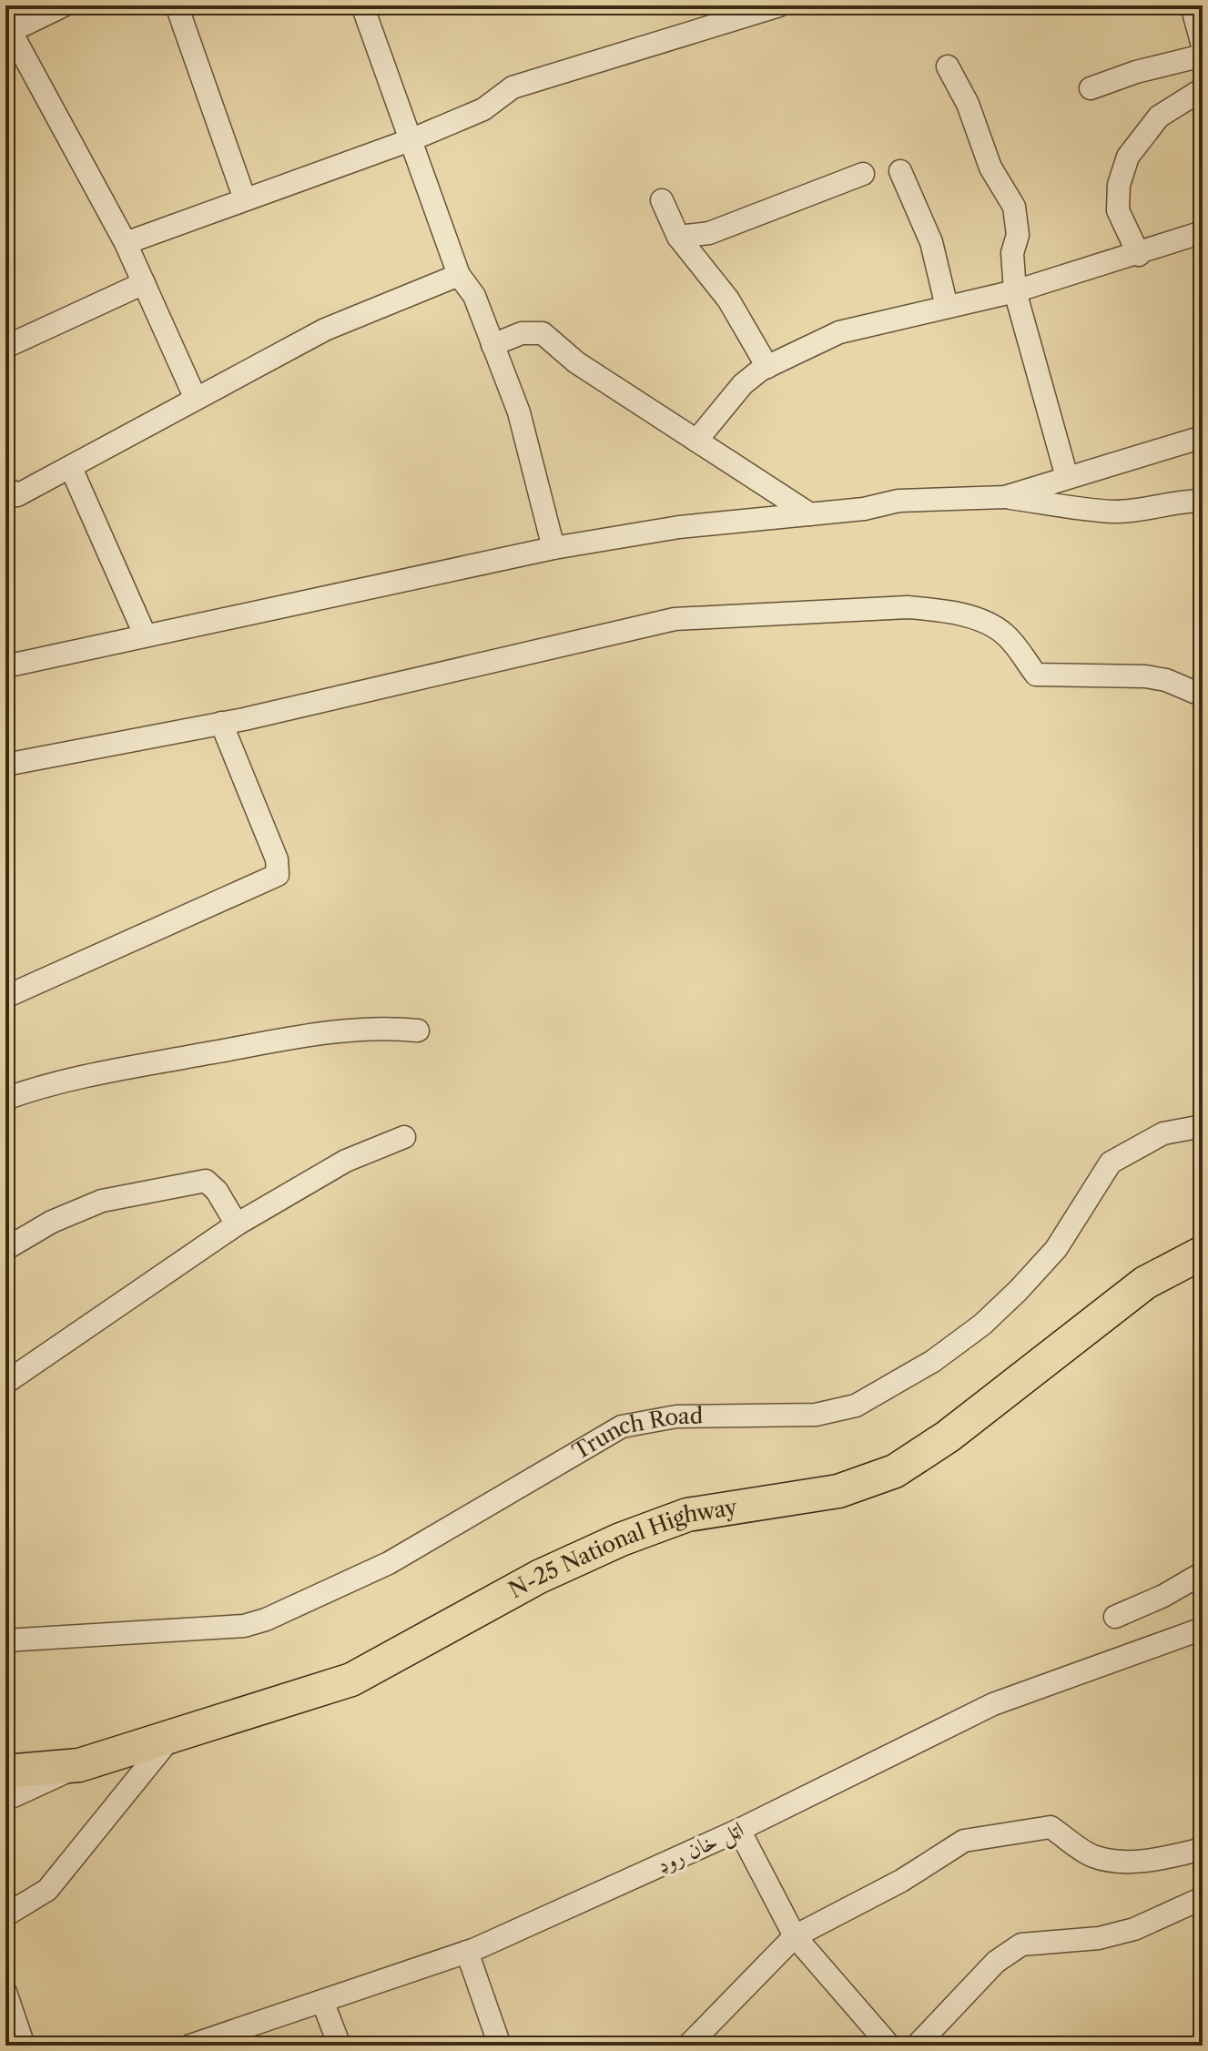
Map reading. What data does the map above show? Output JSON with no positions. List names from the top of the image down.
{
  "streets": {
    "highway": ["N-25 National Highway"],
    "street": ["Trunch Road", "اټل خان روډ"]
  }
}
